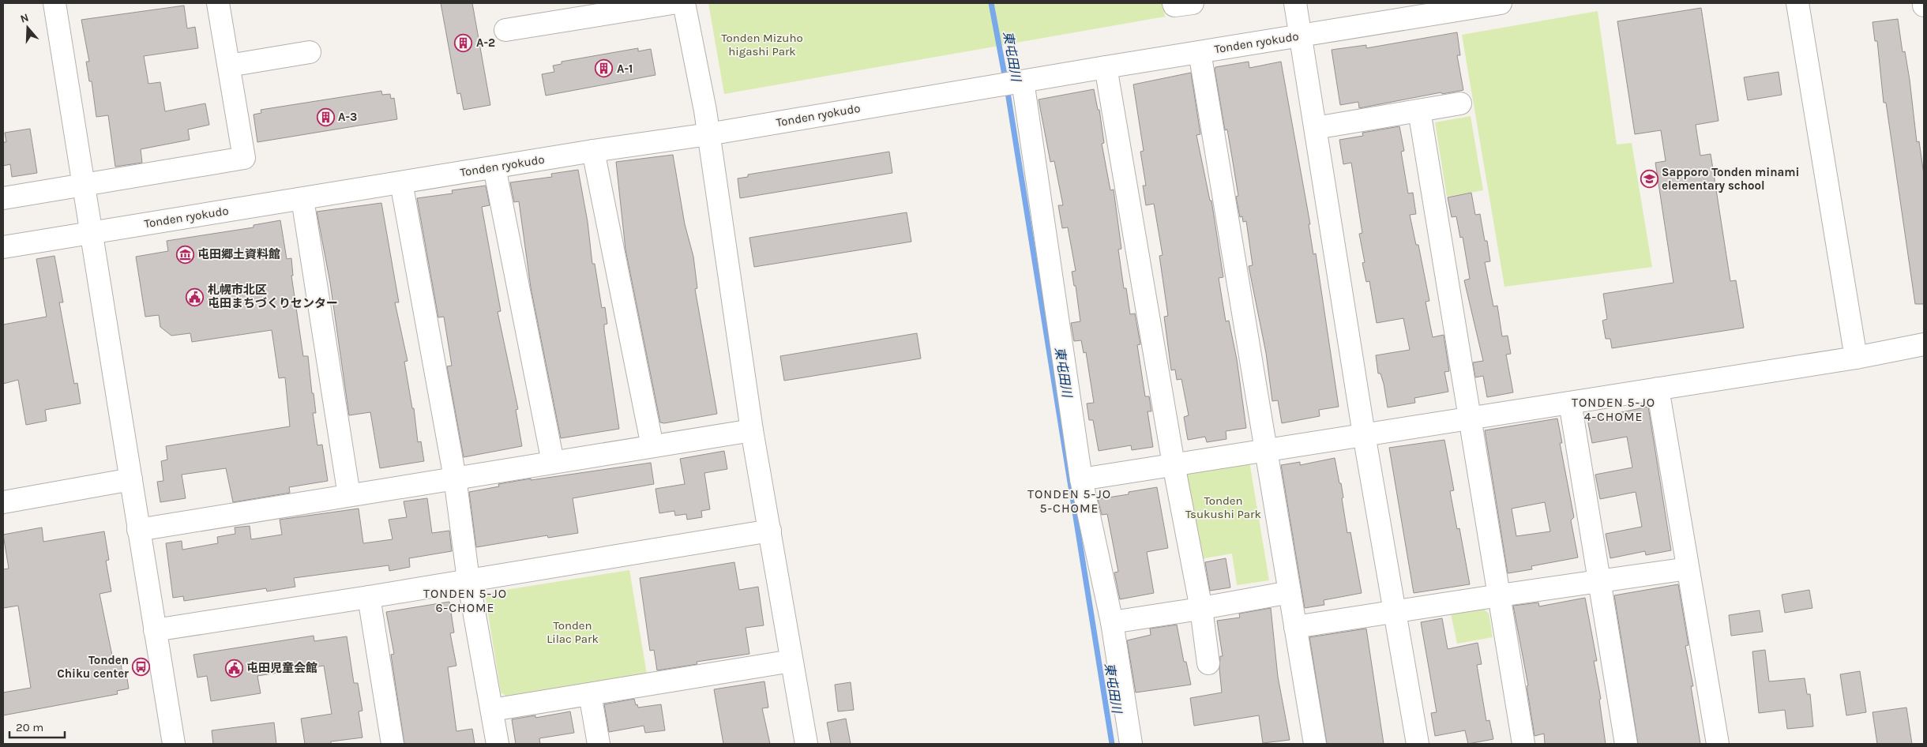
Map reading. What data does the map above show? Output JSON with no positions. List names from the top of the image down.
{
  "streets": {
    "street": ["Tonden ryokudo"]
  },
  "districts": ["TONDEN 5-JO 4-CHOME", "TONDEN 5-JO 5-CHOME", "TONDEN 5-JO 6-CHOME"],
  "water": ["東屯田川"],
  "parks": ["Tonden Mizuho higashi Park", "Tonden Tsukushi Park", "Tonden Lilac Park"],
  "places": {
    "building": ["A-2", "A-1", "A-3"],
    "school or university": ["Sapporo Tonden minami elementary school"],
    "museum": ["屯田郷土資料館"],
    "public building": ["札幌市北区 屯田まちづくりセンター", "屯田児童会館"],
    "bus stop": ["Tonden Chiku center"]
  },
  "scale_bar": "20 m",
  "north": "top"
}
